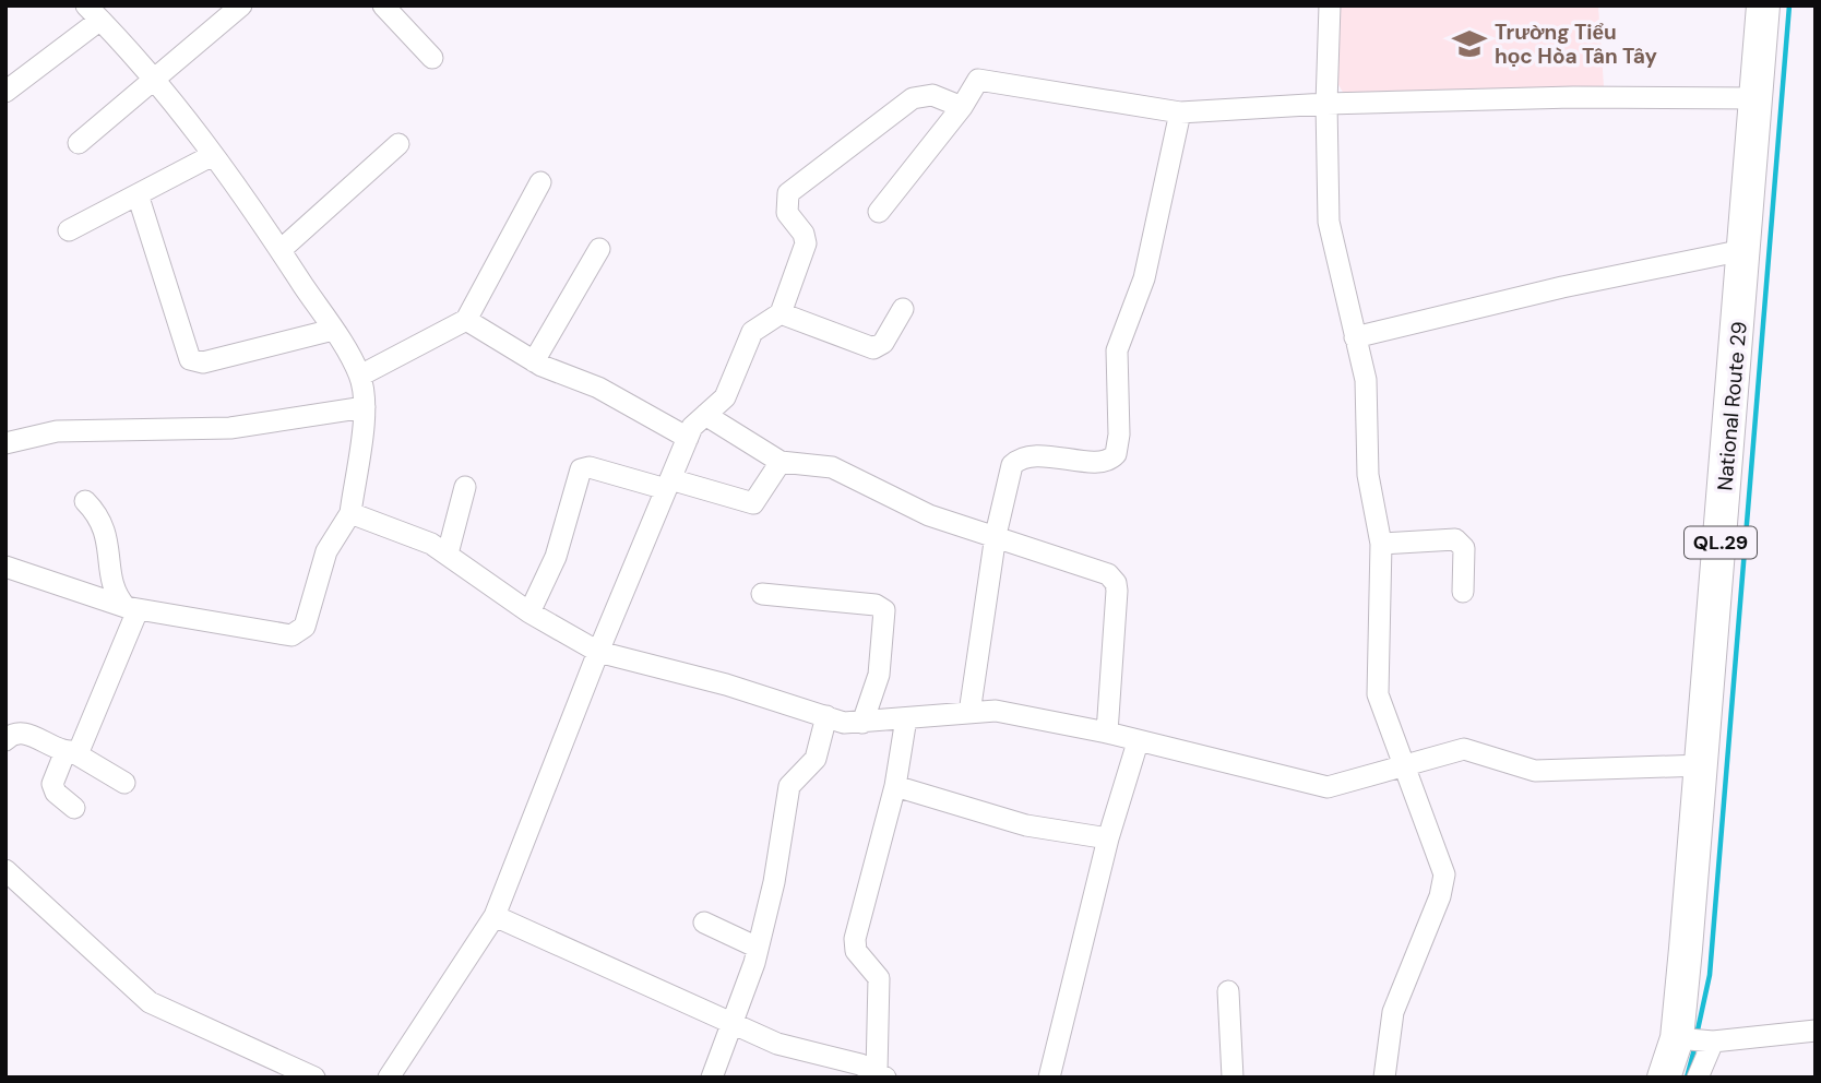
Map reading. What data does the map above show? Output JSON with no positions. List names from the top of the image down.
{
  "streets": {
    "highway": ["National Route 29", "QL.29"]
  },
  "places": {
    "school or university": ["Trường Tiểu học Hòa Tân Tây"]
  }
}
